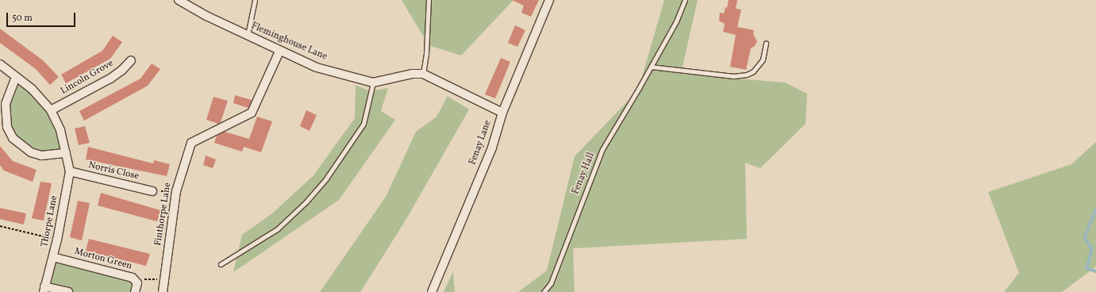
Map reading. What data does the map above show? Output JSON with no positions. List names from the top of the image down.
{
  "streets": {
    "street": [
      "Fleminghouse Lane",
      "Lincoln Grove",
      "Fenay Lane",
      "Norris Close",
      "Finthorpe Lane",
      "Thorpe Lane",
      "Morton Green"
    ],
    "lane": ["Fenay Hall"]
  },
  "crossings": [
    ["Fleminghouse Lane", "Fenay Lane"],
    ["Fleminghouse Lane", "Finthorpe Lane"],
    ["Lincoln Grove", "Thorpe Lane"],
    ["Norris Close", "Thorpe Lane"],
    ["Thorpe Lane", "Morton Green"]
  ],
  "scale_bar": "50 m"
}
